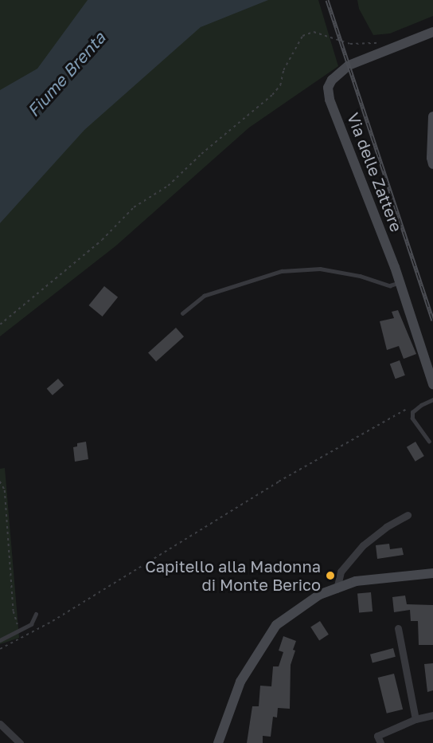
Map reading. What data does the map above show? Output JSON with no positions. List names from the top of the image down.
{
  "streets": {
    "street": ["Via delle Zattere"]
  },
  "water": ["Fiume Brenta"],
  "places": ["Capitello alla Madonna di Monte Berico"]
}
